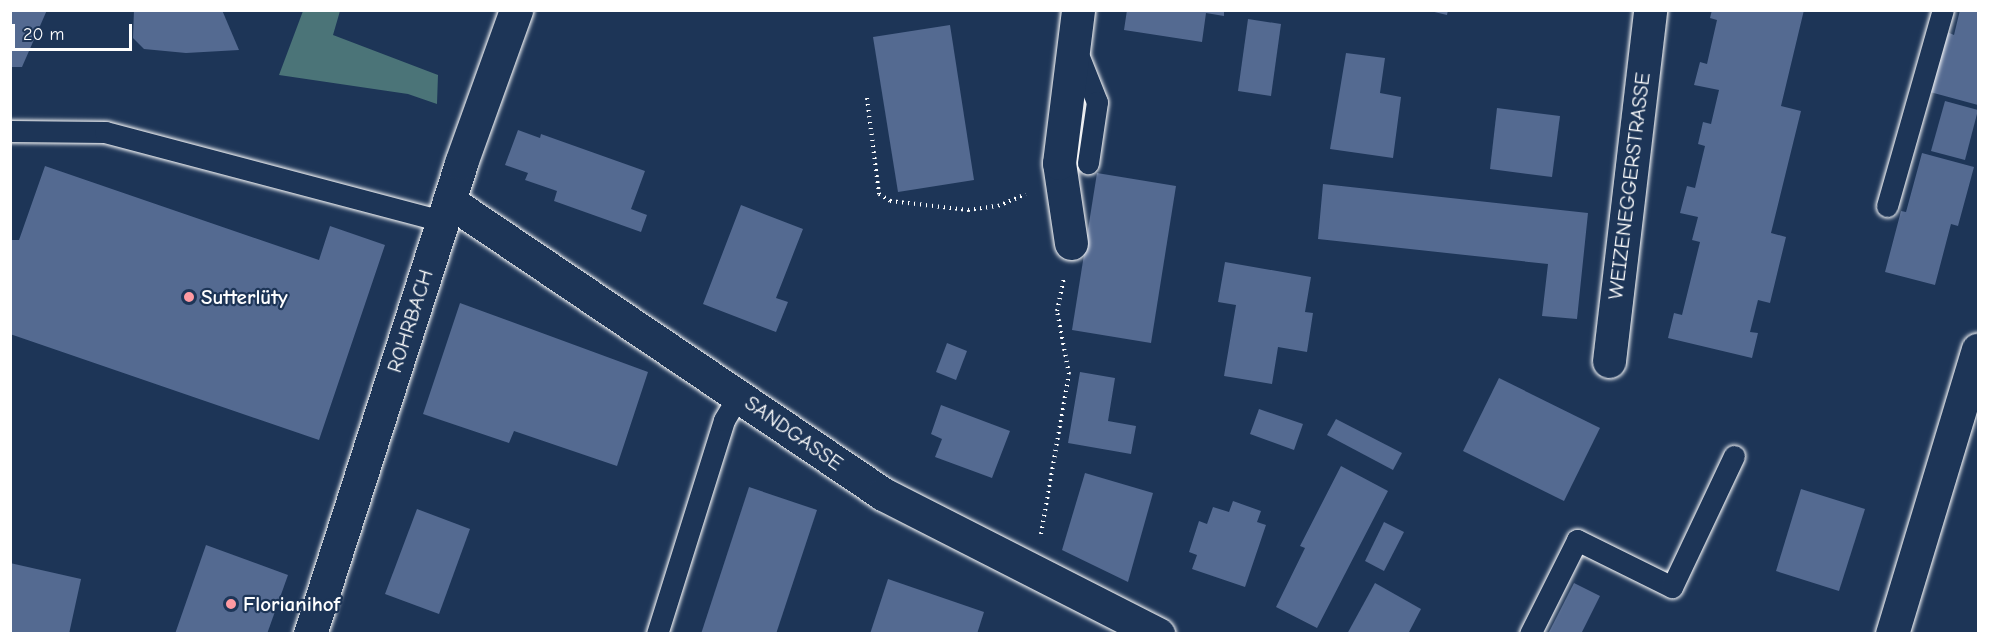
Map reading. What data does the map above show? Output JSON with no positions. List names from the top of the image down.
{
  "streets": {
    "street": ["WEIZENEGGERSTRASSE", "ROHRBACH", "SANDGASSE"]
  },
  "crossings": [
    ["ROHRBACH", "SANDGASSE"]
  ],
  "places": ["Sutterlüty", "Florianihof"],
  "scale_bar": "20 m"
}
